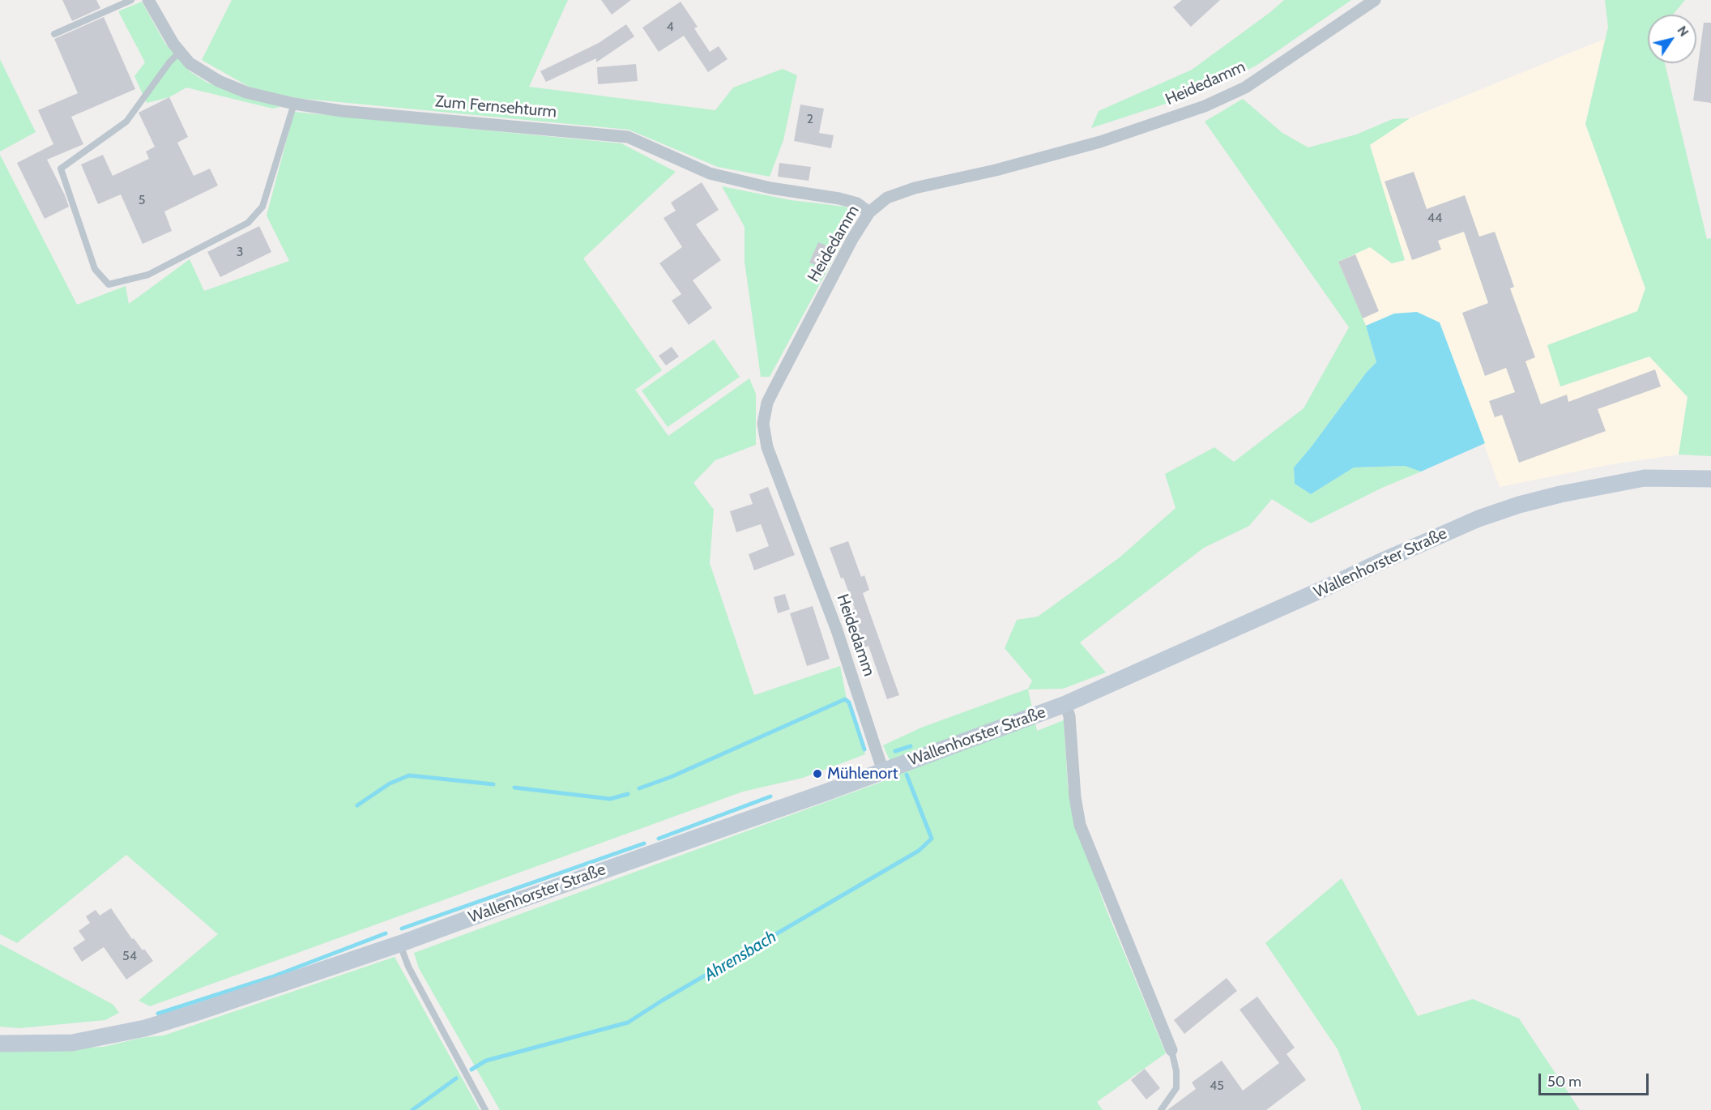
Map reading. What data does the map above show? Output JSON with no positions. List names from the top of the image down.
{
  "streets": {
    "main road": ["Wallenhorster Straße"],
    "street": ["Heidedamm", "Zum Fernsehturm"]
  },
  "crossings": [
    ["Heidedamm", "Zum Fernsehturm"],
    ["Heidedamm", "Wallenhorster Straße"]
  ],
  "water": ["Ahrensbach"],
  "places": ["Mühlenort"],
  "house_numbers": [
    "4",
    "2",
    "5",
    "44",
    "3",
    "54",
    "45"
  ],
  "scale_bar": "50 m",
  "north": "top right"
}
